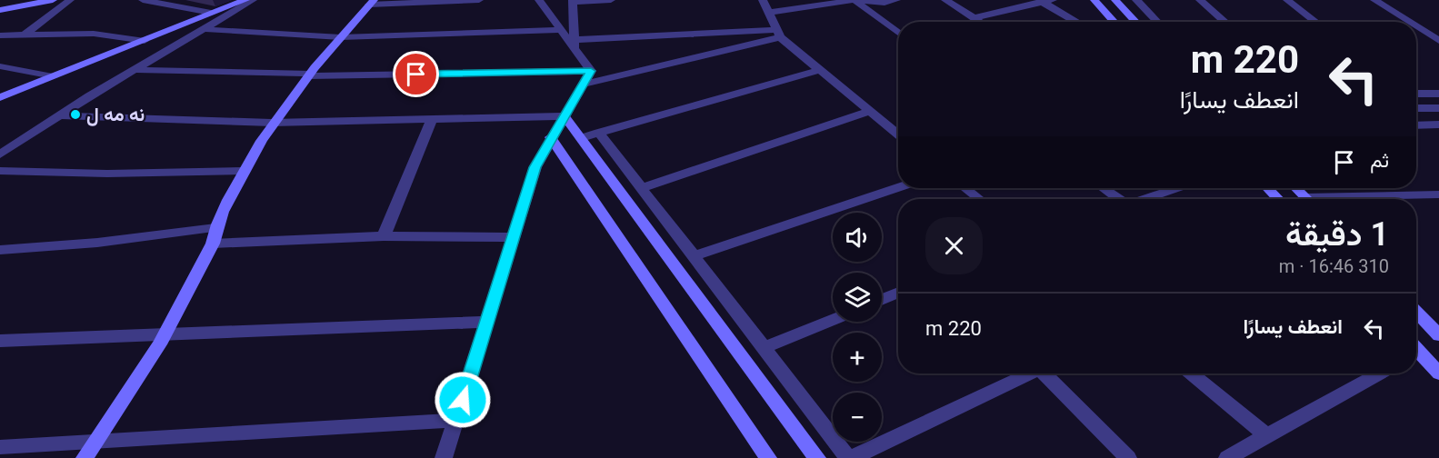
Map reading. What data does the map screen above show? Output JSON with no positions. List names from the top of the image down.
{
  "places": ["نه مه ل"],
  "page": {
    "turn": ["220 m", "انعطف يسارًا"],
    "then": "ثم",
    "heading": ["1 دقيقة", "310 m · 16:46"],
    "map_buttons": ["+", "−"],
    "list": [
      {
        "name": "انعطف يسارًا",
        "value": "220 m"
      }
    ]
  }
}
